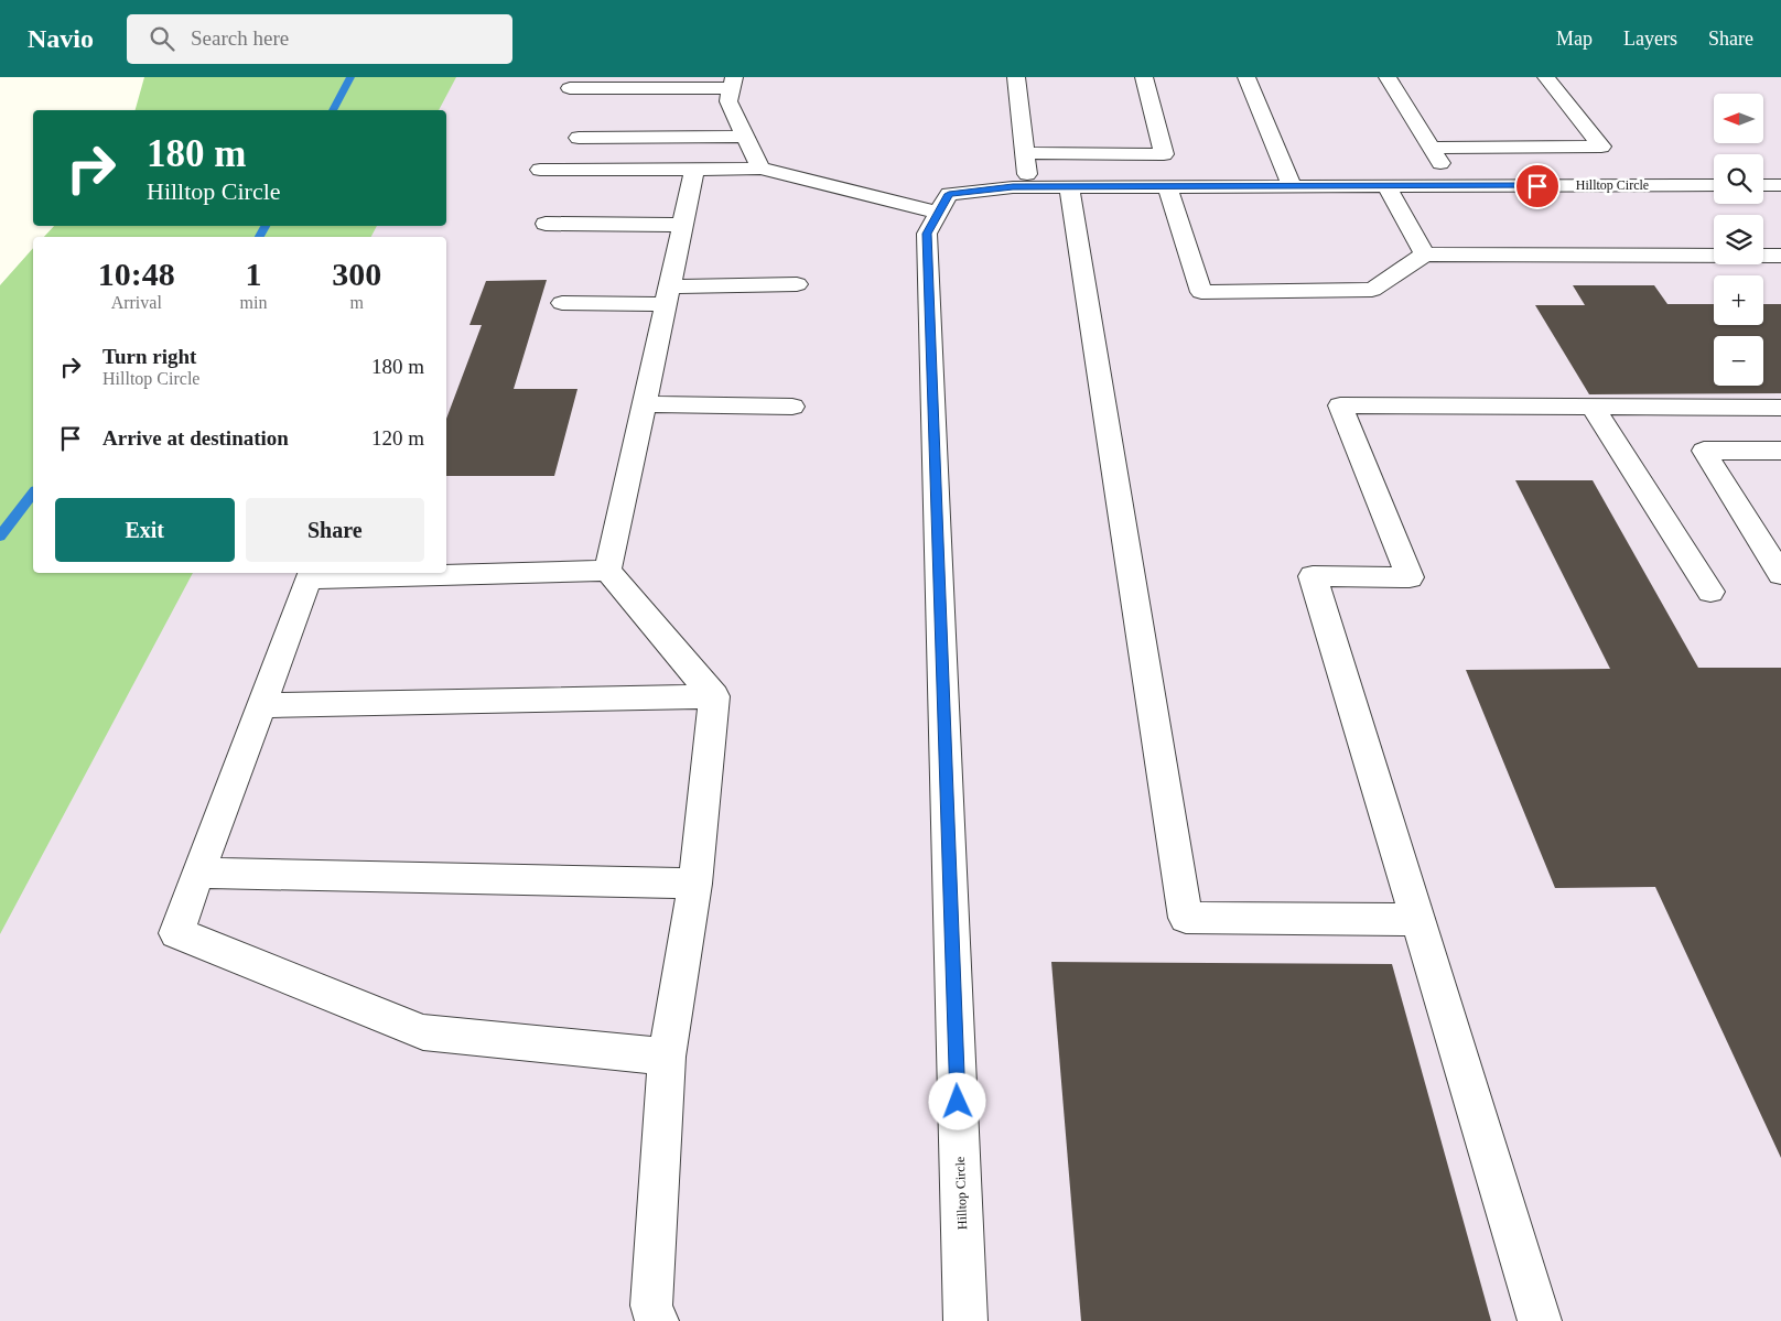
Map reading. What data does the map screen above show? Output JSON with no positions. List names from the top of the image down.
{
  "streets": {
    "street": ["Hilltop Circle"]
  },
  "north": "left",
  "page": {
    "header": "Navio",
    "search": "Search here",
    "nav": ["Map", "Layers", "Share"],
    "map_buttons": ["+", "−"],
    "turn": ["180 m", "Hilltop Circle"],
    "eta": [
      "10:48",
      "Arrival",
      "1",
      "min",
      "300",
      "m"
    ],
    "list": [
      {
        "name": "Turn right",
        "note": "Hilltop Circle",
        "value": "180 m"
      },
      {
        "name": "Arrive at destination",
        "value": "120 m"
      }
    ],
    "buttons": ["Exit", "Share"]
  }
}
